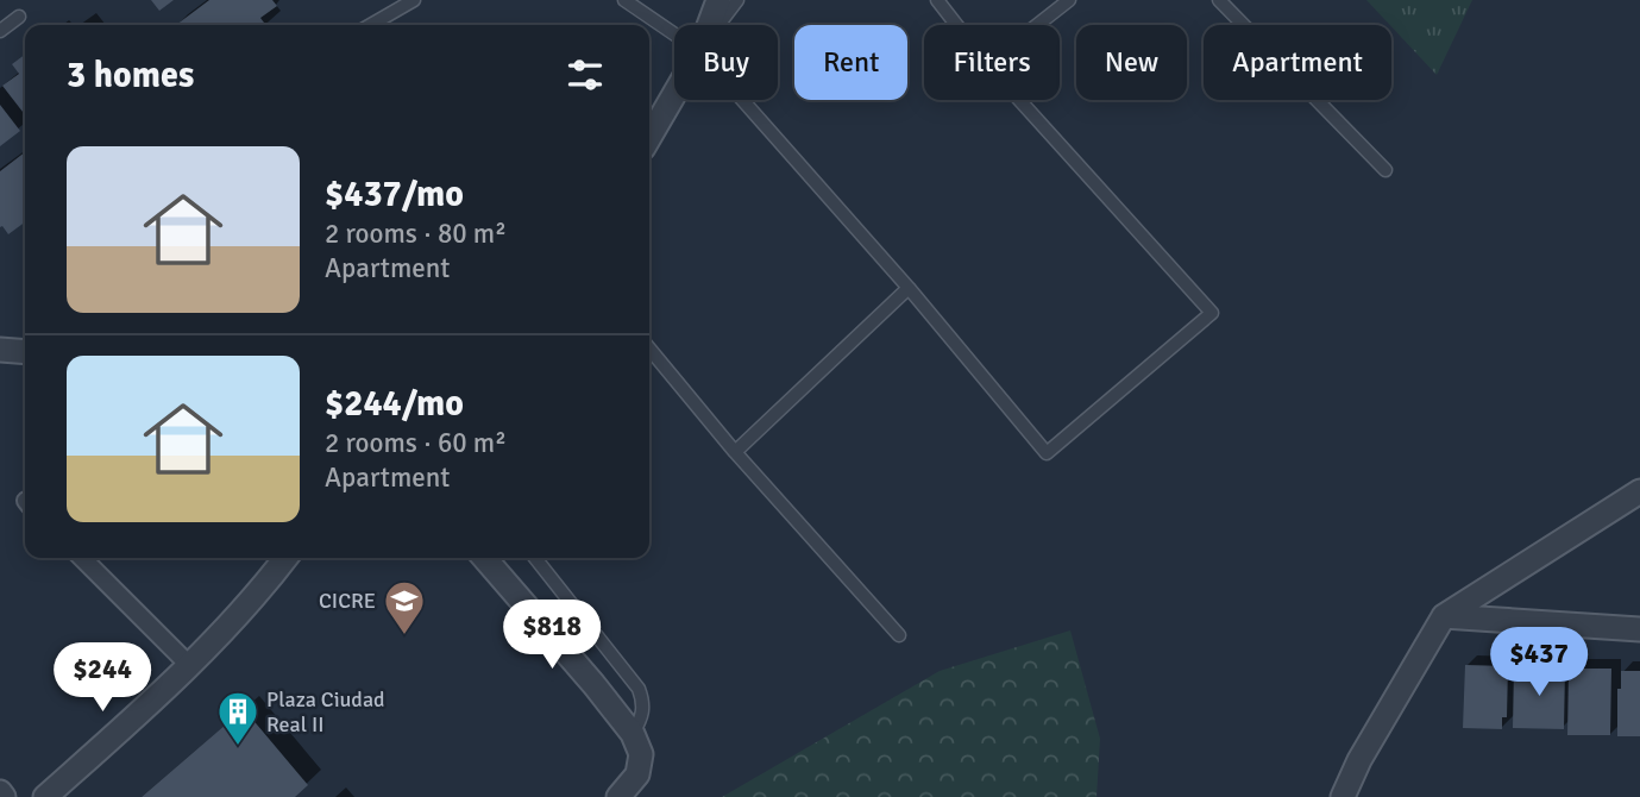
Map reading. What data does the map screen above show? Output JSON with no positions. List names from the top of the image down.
{
  "places": {
    "school or university": ["CICRE"],
    "building": ["Plaza Ciudad Real II"]
  },
  "page": {
    "chip": [
      "Buy",
      "Rent",
      "Filters",
      "New",
      "Apartment"
    ],
    "heading": "3 homes",
    "list": [
      {
        "name": "$437/mo",
        "note": "2 rooms · 80 m² · Apartment"
      },
      {
        "name": "$244/mo",
        "note": "2 rooms · 60 m² · Apartment"
      }
    ],
    "price": ["$818", "$437", "$244"]
  }
}
